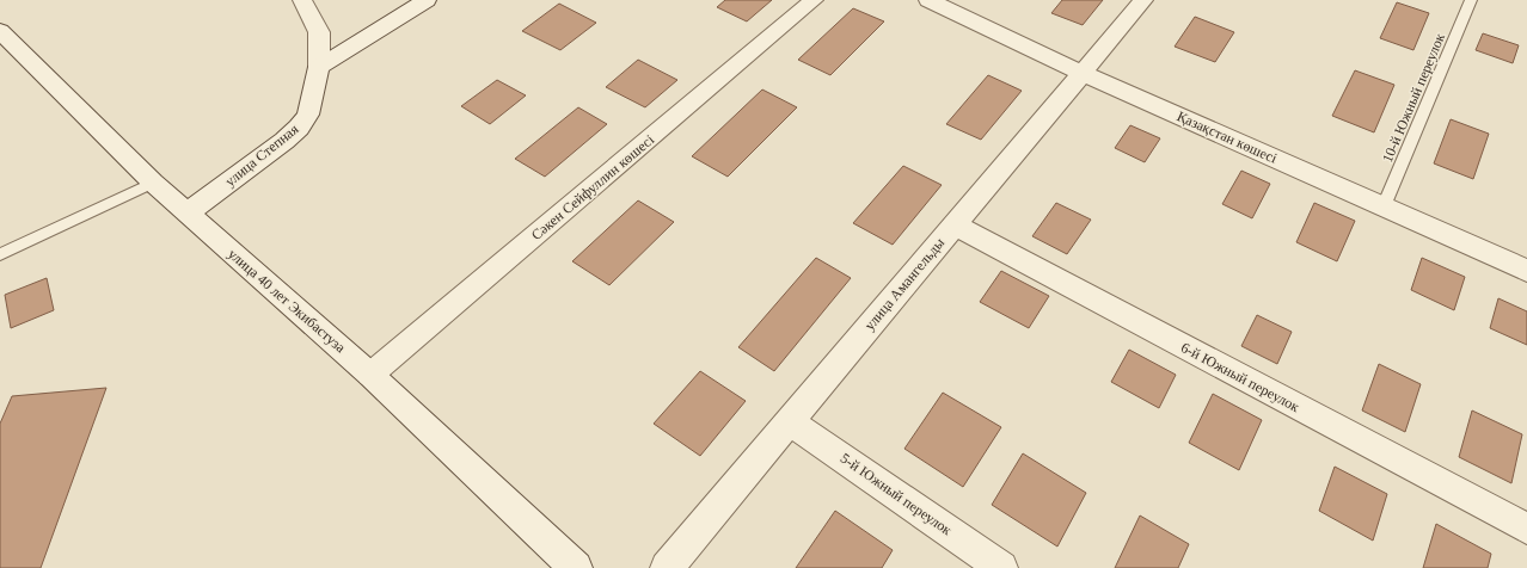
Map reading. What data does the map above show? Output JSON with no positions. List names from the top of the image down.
{
  "streets": {
    "street": [
      "Қазақстан көшесі",
      "улица Степная",
      "Сәкен Сейфуллин көшесі",
      "улица Амангельды",
      "улица 40 лет Экибастуза",
      "6-й Южный переулок",
      "5-й Южный переулок"
    ],
    "lane": ["10-й Южный переулок"]
  },
  "crossings": [
    ["10-й Южный переулок", "Қазақстан көшесі"],
    ["Қазақстан көшесі", "улица Амангельды"],
    ["улица Степная", "улица 40 лет Экибастуза"],
    ["Сәкен Сейфуллин көшесі", "улица 40 лет Экибастуза"],
    ["улица Амангельды", "6-й Южный переулок"],
    ["улица Амангельды", "5-й Южный переулок"]
  ]
}
